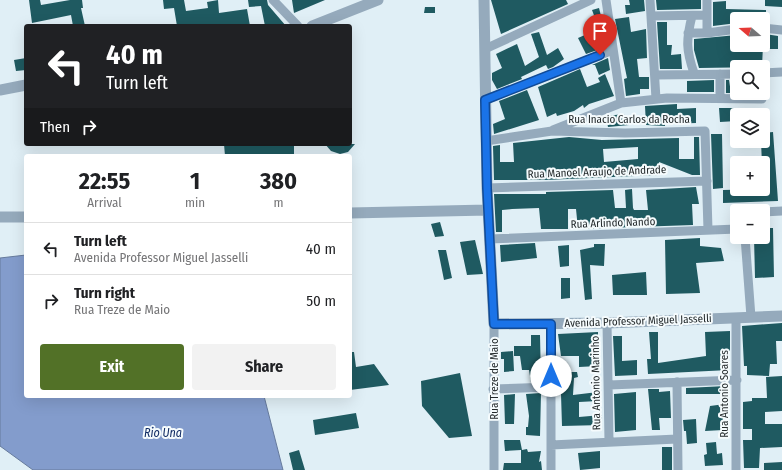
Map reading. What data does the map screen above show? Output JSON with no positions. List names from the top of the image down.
{
  "streets": {
    "street": [
      "Rua Inacio Carlos da Rocha",
      "Rua Manoel Araujo de Andrade",
      "Rua Arlindo Nando",
      "Avenida Professor Miguel Jasselli",
      "Rua Treze de Maio",
      "Rua Antonio Marinho",
      "Rua Antonio Soares"
    ]
  },
  "crossings": [
    ["Rua Inacio Carlos da Rocha", "Rua Manoel Araujo de Andrade"],
    ["Rua Inacio Carlos da Rocha", "Rua Treze de Maio"],
    ["Rua Manoel Araujo de Andrade", "Rua Treze de Maio"],
    ["Rua Arlindo Nando", "Rua Treze de Maio"],
    ["Avenida Professor Miguel Jasselli", "Rua Treze de Maio"],
    ["Avenida Professor Miguel Jasselli", "Rua Antonio Marinho"],
    ["Avenida Professor Miguel Jasselli", "Rua Antonio Soares"]
  ],
  "water": ["Rio Una"],
  "north": "left",
  "page": {
    "map_buttons": ["+", "−"],
    "turn": ["40 m", "Turn left"],
    "then": "Then",
    "eta": [
      "22:55",
      "Arrival",
      "1",
      "min",
      "380",
      "m"
    ],
    "list": [
      {
        "name": "Turn left",
        "note": "Avenida Professor Miguel Jasselli",
        "value": "40 m"
      },
      {
        "name": "Turn right",
        "note": "Rua Treze de Maio",
        "value": "50 m"
      }
    ],
    "buttons": ["Exit", "Share"]
  }
}
